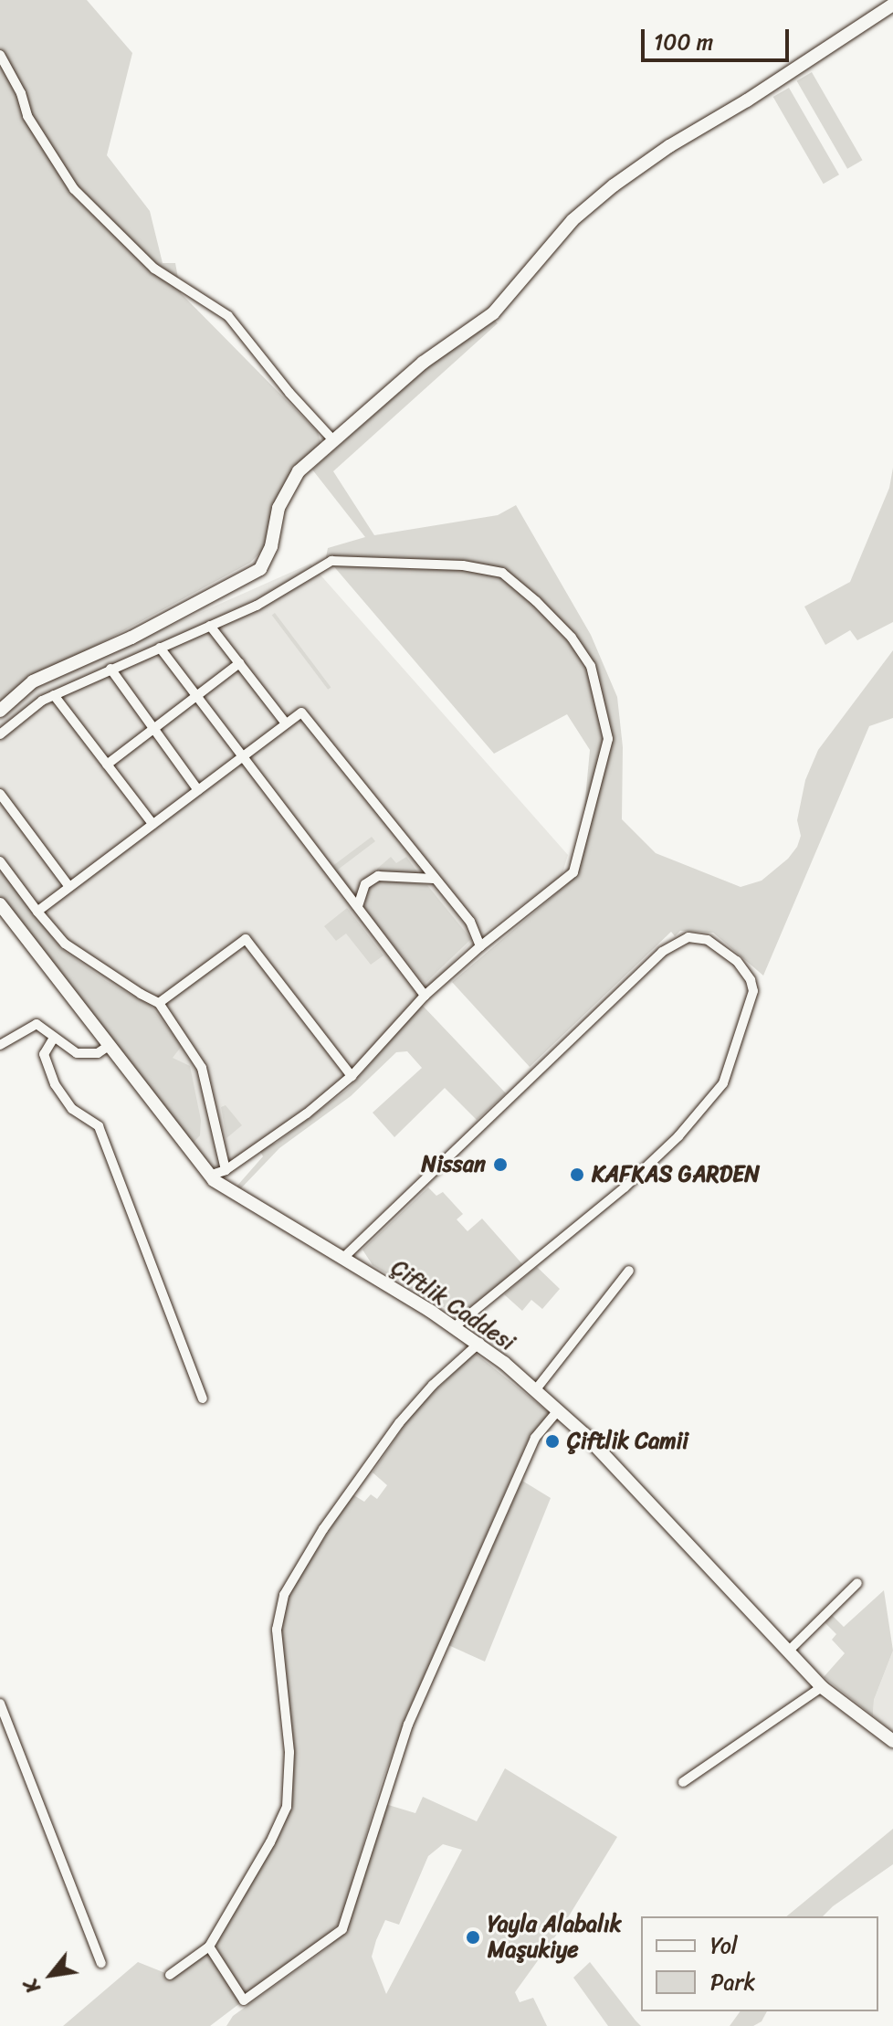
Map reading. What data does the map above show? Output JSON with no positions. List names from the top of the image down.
{
  "streets": {
    "street": ["Çiftlik Caddesi"]
  },
  "places": [
    "Nissan",
    "KAFKAS GARDEN",
    "Çiftlik Camii",
    "Yayla Alabalık Maşukiye"
  ],
  "legend": ["Yol", "Park"],
  "scale_bar": "100 m",
  "north": "bottom left"
}
